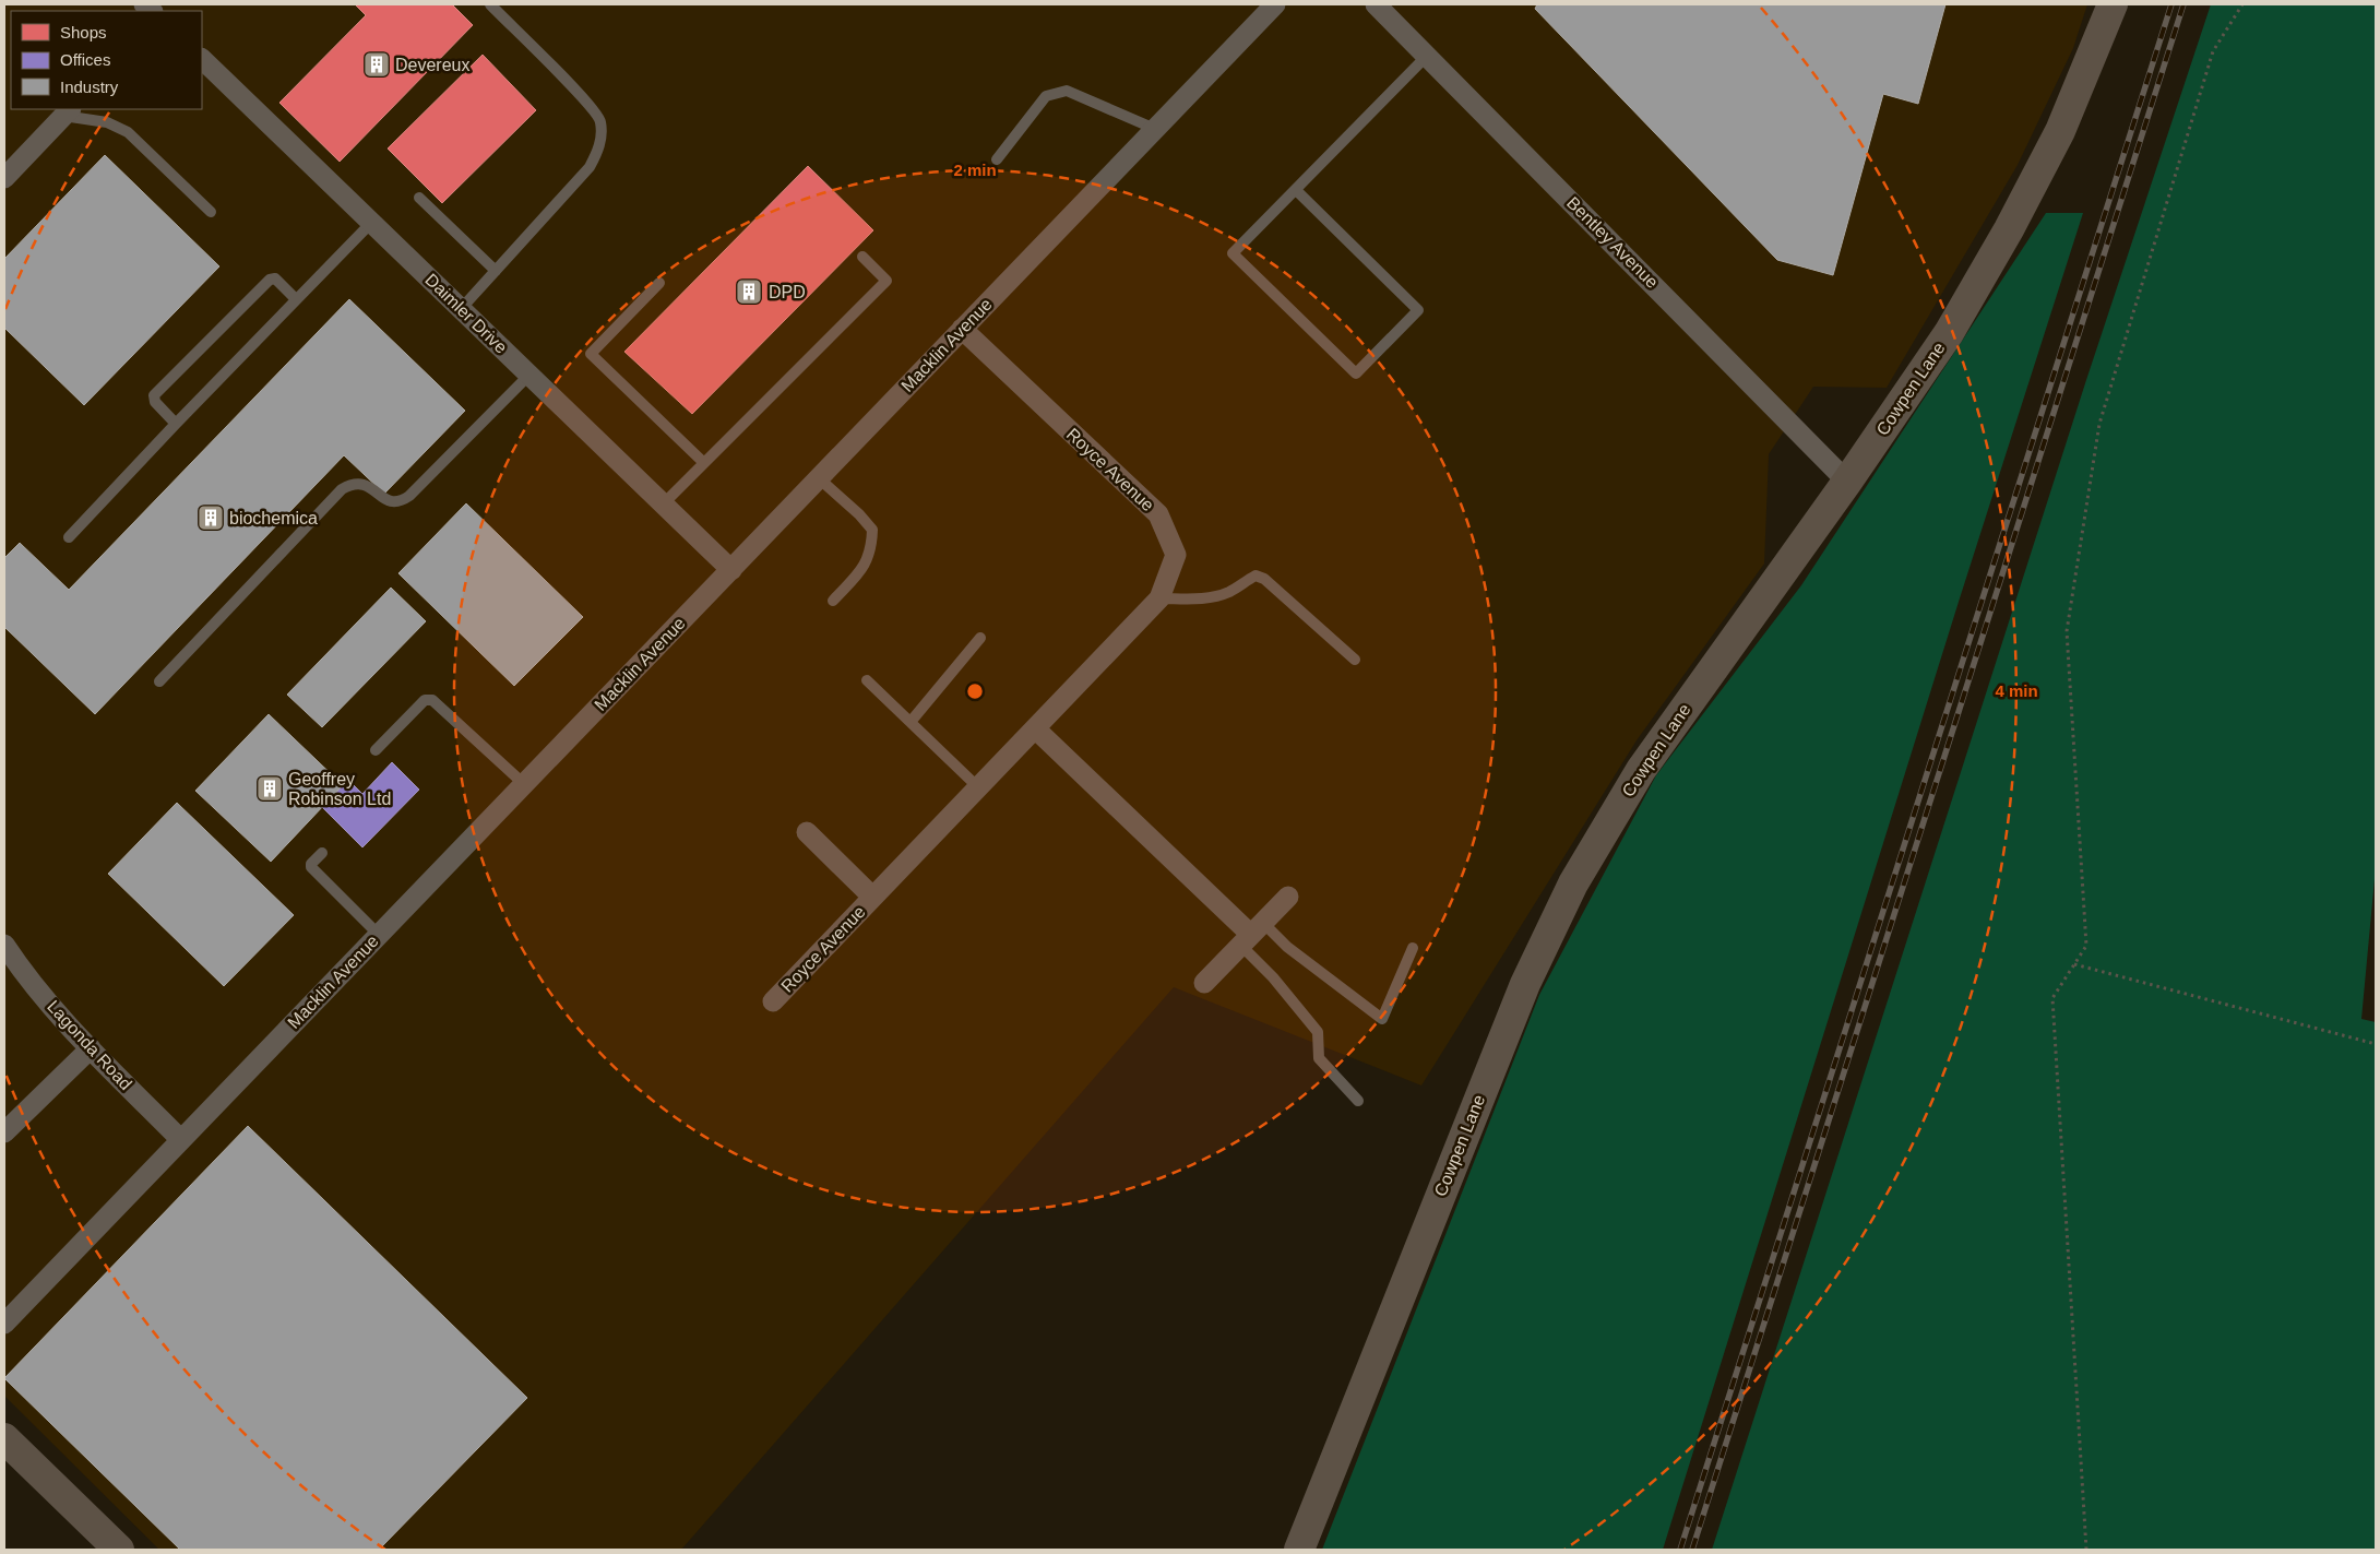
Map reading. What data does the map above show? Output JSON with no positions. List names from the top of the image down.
{
  "streets": {
    "street": [
      "Bentley Avenue",
      "Daimler Drive",
      "Macklin Avenue",
      "Cowpen Lane",
      "Royce Avenue",
      "Lagonda Road"
    ]
  },
  "crossings": [
    ["Bentley Avenue", "Cowpen Lane"],
    ["Daimler Drive", "Macklin Avenue"],
    ["Macklin Avenue", "Royce Avenue"],
    ["Macklin Avenue", "Lagonda Road"]
  ],
  "places": {
    "building": [
      "Devereux",
      "DPD",
      "biochemica",
      "Geoffrey Robinson Ltd"
    ]
  },
  "legend": ["Shops", "Offices", "Industry"],
  "rings": ["2 min", "4 min"]
}
